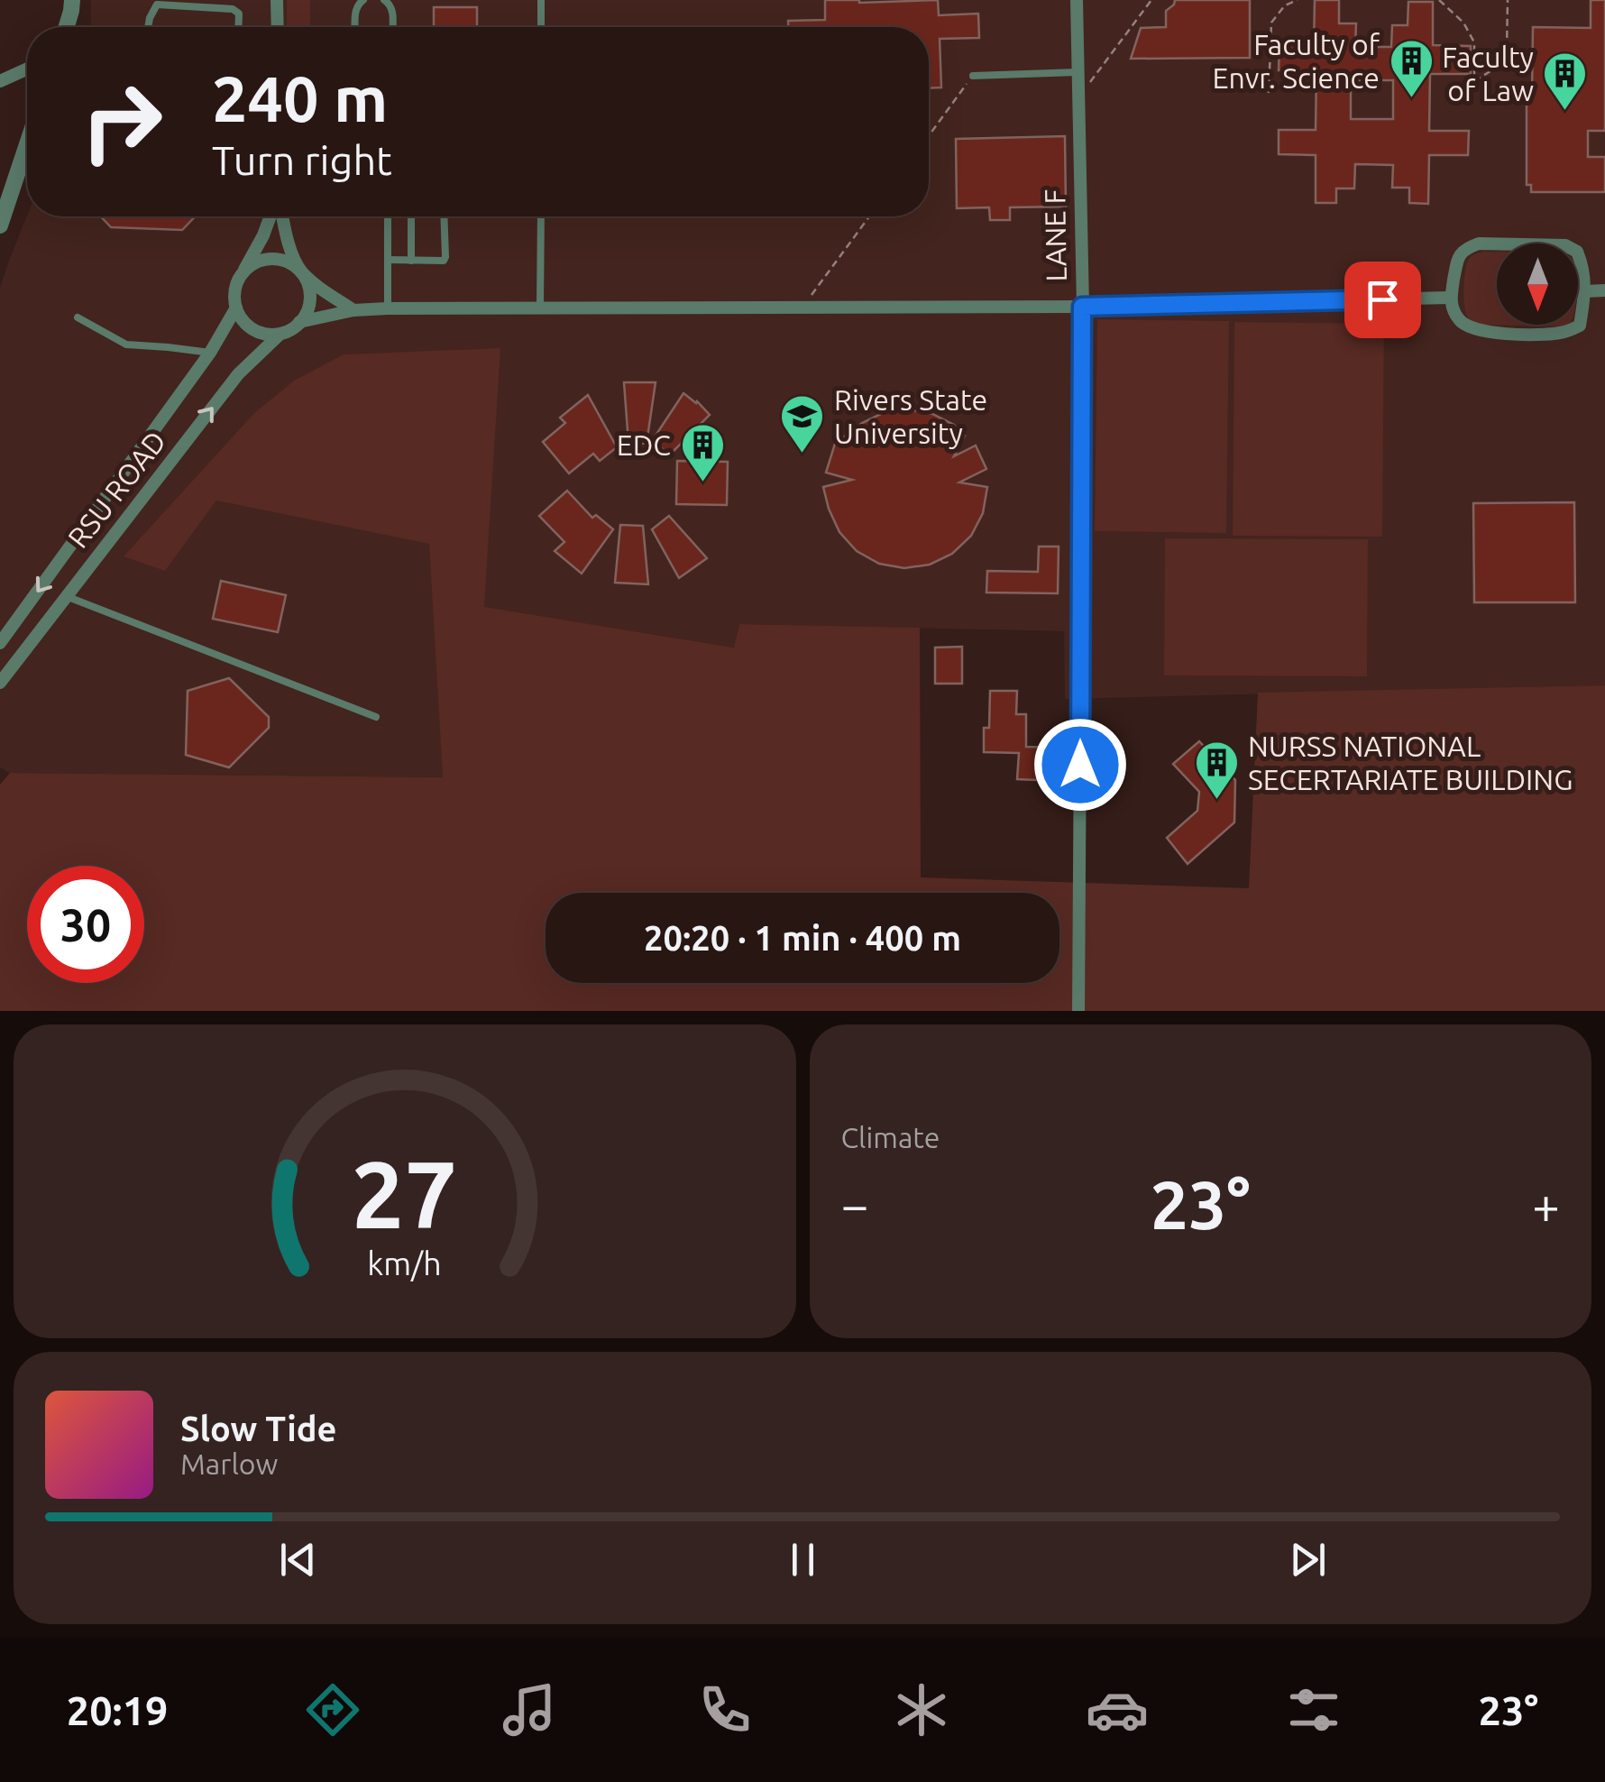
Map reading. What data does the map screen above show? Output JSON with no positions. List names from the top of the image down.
{
  "streets": {
    "street": ["LANE F", "RSU ROAD"]
  },
  "places": {
    "building": [
      "Faculty of Envr. Science",
      "Faculty of Law",
      "EDC",
      "NURSS NATIONAL SECERTARIATE BUILDING"
    ],
    "school or university": ["Rivers State University"]
  },
  "north": "bottom",
  "page": {
    "turn": ["240 m", "Turn right"],
    "limit": "30",
    "trip": "20:20 · 1 min · 400 m",
    "tile": "Climate",
    "heat": ["−", "23°", "+"],
    "song": ["Slow Tide", "Marlow"],
    "tabs": ["20:19", "23°"],
    "gauge": ["27", "km/h"]
  }
}
